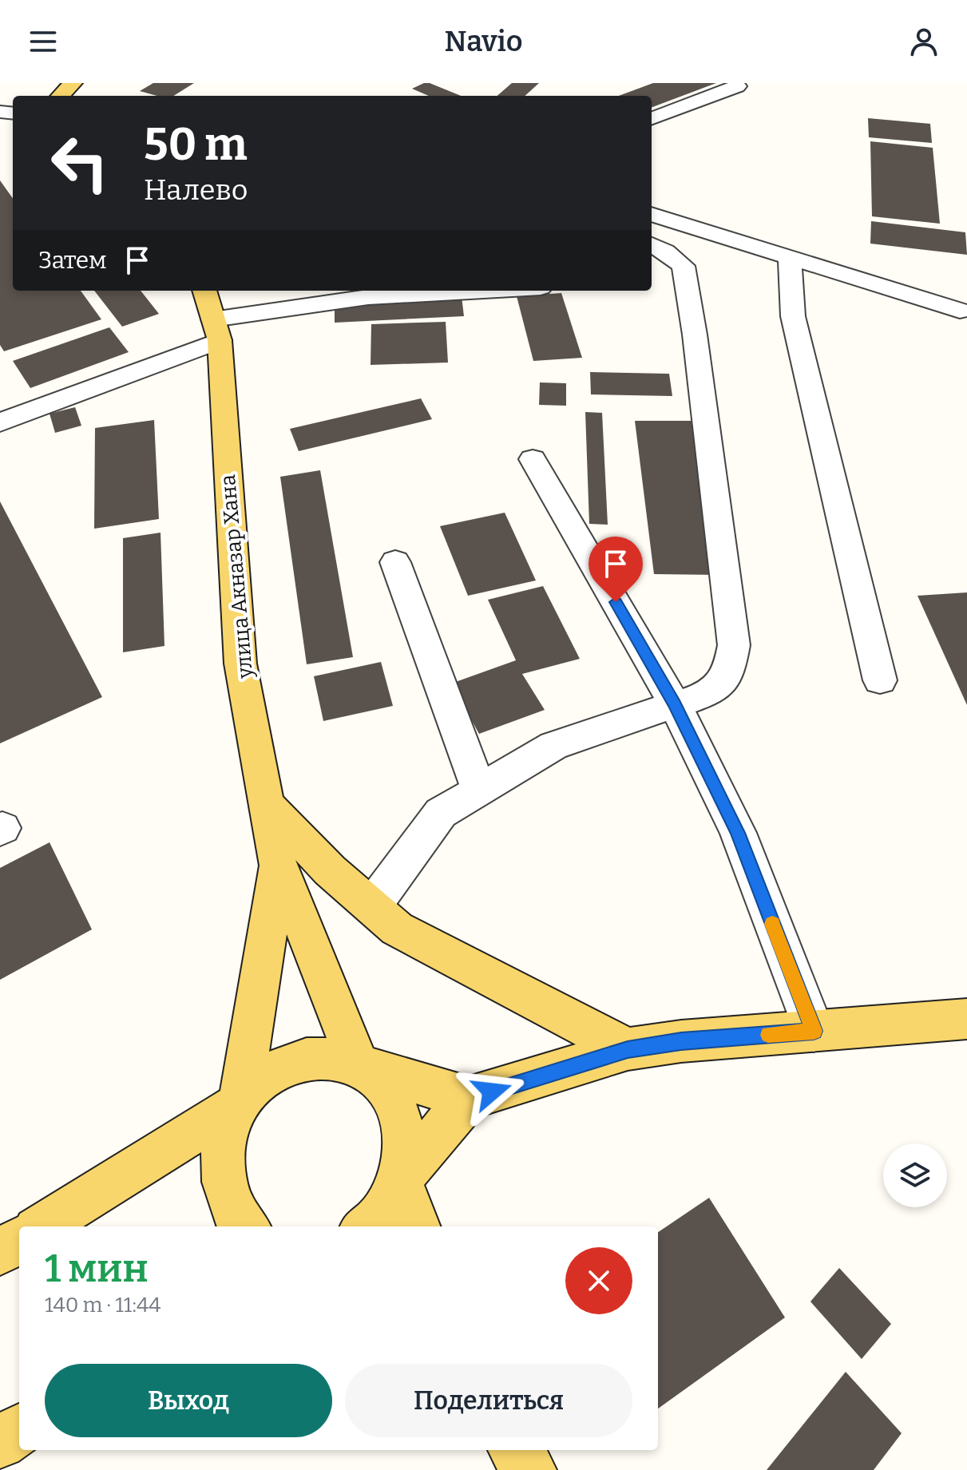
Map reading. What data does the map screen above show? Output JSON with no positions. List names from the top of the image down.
{
  "streets": {
    "main road": ["улица Акназар Хана"]
  },
  "page": {
    "header": "Navio",
    "turn": ["50 m", "Налево"],
    "then": "Затем",
    "heading": ["1 мин", "140 m · 11:44"],
    "buttons": ["Выход", "Поделиться"]
  }
}
